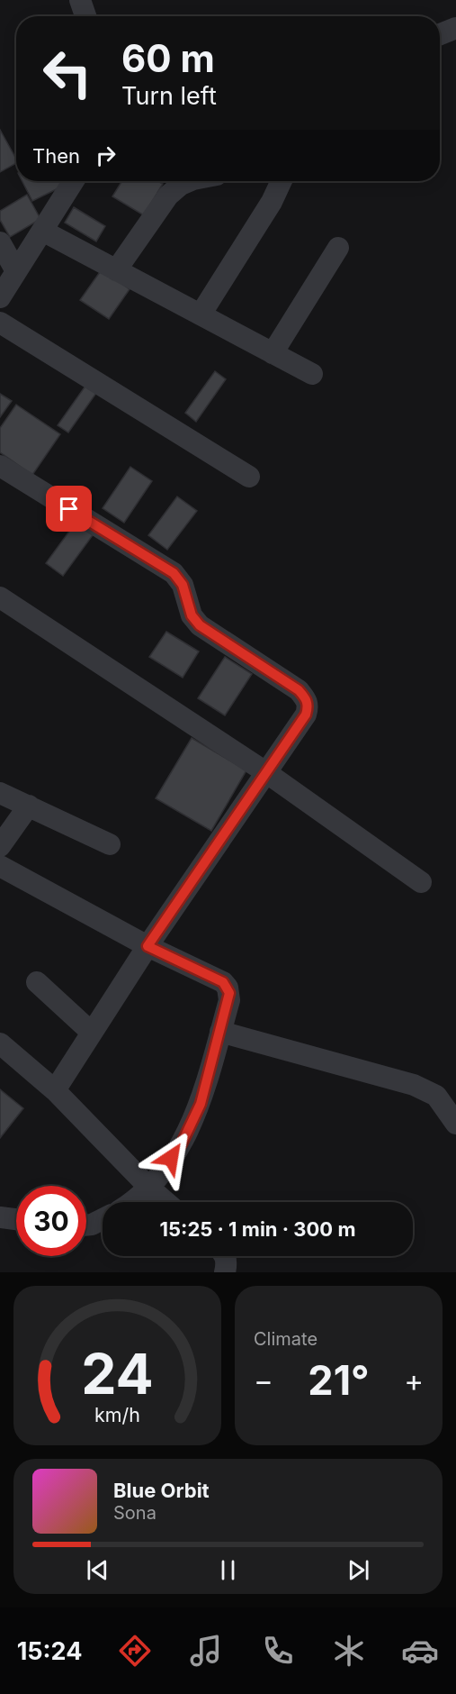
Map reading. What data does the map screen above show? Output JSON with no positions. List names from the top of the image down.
{
  "page": {
    "turn": ["60 m", "Turn left"],
    "then": "Then",
    "limit": "30",
    "trip": "15:25 · 1 min · 300 m",
    "tile": "Climate",
    "heat": ["−", "21°", "+"],
    "song": ["Blue Orbit", "Sona"],
    "tabs": "15:24",
    "gauge": ["24", "km/h"]
  }
}
